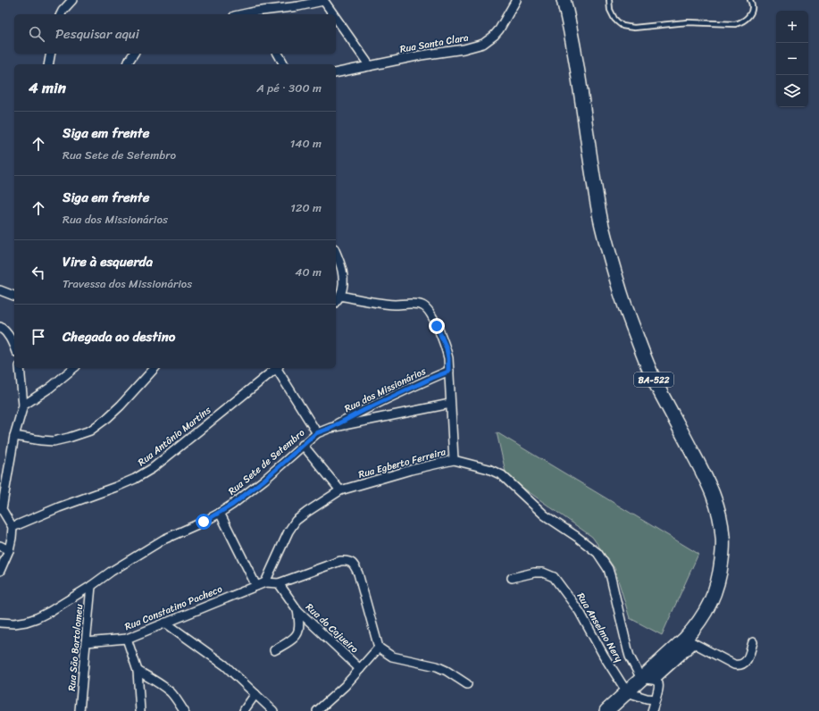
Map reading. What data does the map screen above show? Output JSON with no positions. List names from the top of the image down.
{
  "streets": {
    "main road": ["BA-522"],
    "street": [
      "Rua Santa Clara",
      "Rua dos Missionários",
      "Rua Antônio Martins",
      "Rua Sete de Setembro",
      "Rua Egberto Ferreira",
      "Rua Constatino Pacheco",
      "Rua Anselmo Nery",
      "Rua do Cajueiro",
      "Rua São Bartolomeu"
    ]
  },
  "crossings": [
    ["BA-522", "Rua Egberto Ferreira"],
    ["BA-522", "Rua Anselmo Nery"],
    ["Rua dos Missionários", "Rua Sete de Setembro"],
    ["Rua Sete de Setembro", "Rua São Bartolomeu"],
    ["Rua Egberto Ferreira", "Rua Constatino Pacheco"],
    ["Rua Constatino Pacheco", "Rua São Bartolomeu"]
  ],
  "page": {
    "map_buttons": ["+", "−"],
    "search": "Pesquisar aqui",
    "heading": ["4 min", "A pé · 300 m"],
    "list": [
      ["Siga em frente", "Rua Sete de Setembro", "140 m"],
      ["Siga em frente", "Rua dos Missionários", "120 m"],
      ["Vire à esquerda", "Travessa dos Missionários", "40 m"],
      "Chegada ao destino"
    ]
  }
}
